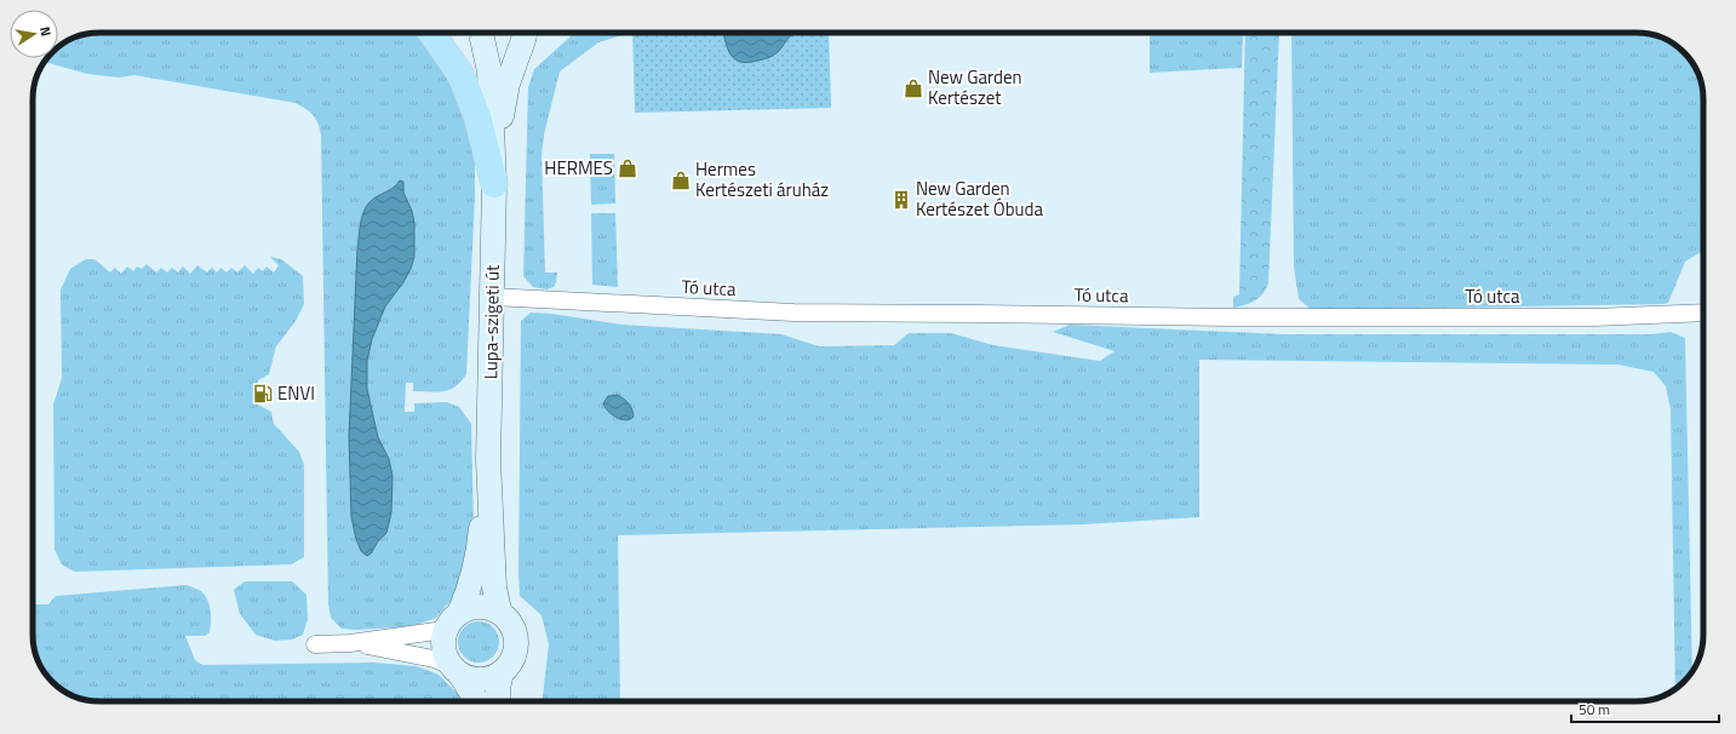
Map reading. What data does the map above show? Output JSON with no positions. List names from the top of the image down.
{
  "streets": {
    "street": ["Tó utca", "Lupa-szigeti út"]
  },
  "crossings": [
    ["Tó utca", "Lupa-szigeti út"]
  ],
  "places": {
    "shop": ["New Garden Kertészet", "HERMES", "Hermes Kertészeti áruház"],
    "building": ["New Garden Kertészet Óbuda"],
    "fuel station": ["ENVI"]
  },
  "scale_bar": "50 m",
  "north": "right"
}
